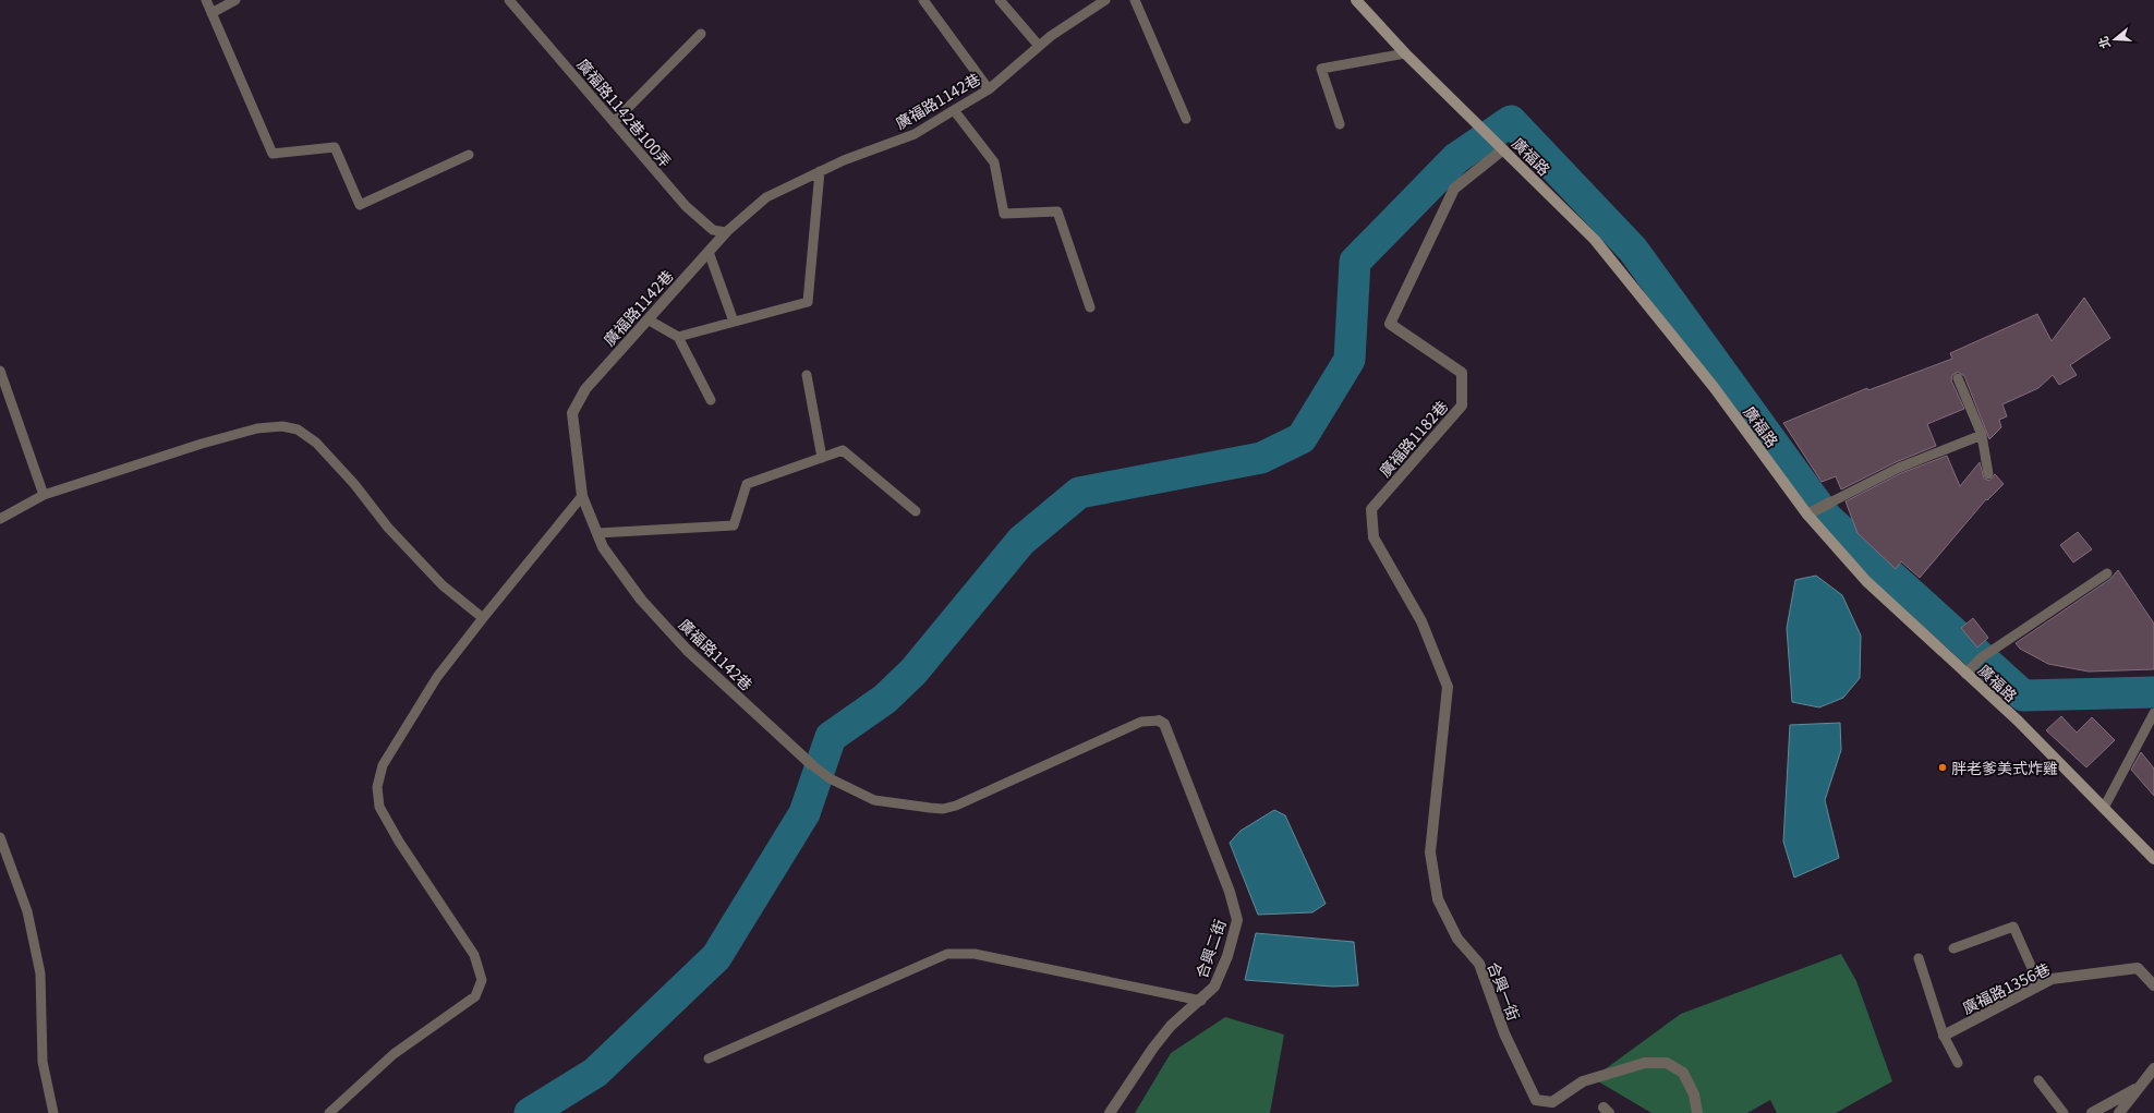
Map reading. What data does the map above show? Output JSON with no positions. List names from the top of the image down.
{
  "streets": {
    "street": [
      "廣福路1142巷",
      "廣福路",
      "廣福路1182巷",
      "合興二街",
      "廣福路1356巷",
      "合興一街"
    ],
    "lane": ["廣福路1142巷100弄"]
  },
  "crossings": [
    ["廣福路1142巷", "廣福路1142巷100弄"],
    ["廣福路", "廣福路1182巷"],
    ["廣福路1182巷", "合興一街"]
  ],
  "places": ["胖老爹美式炸雞"],
  "north": "left"
}
